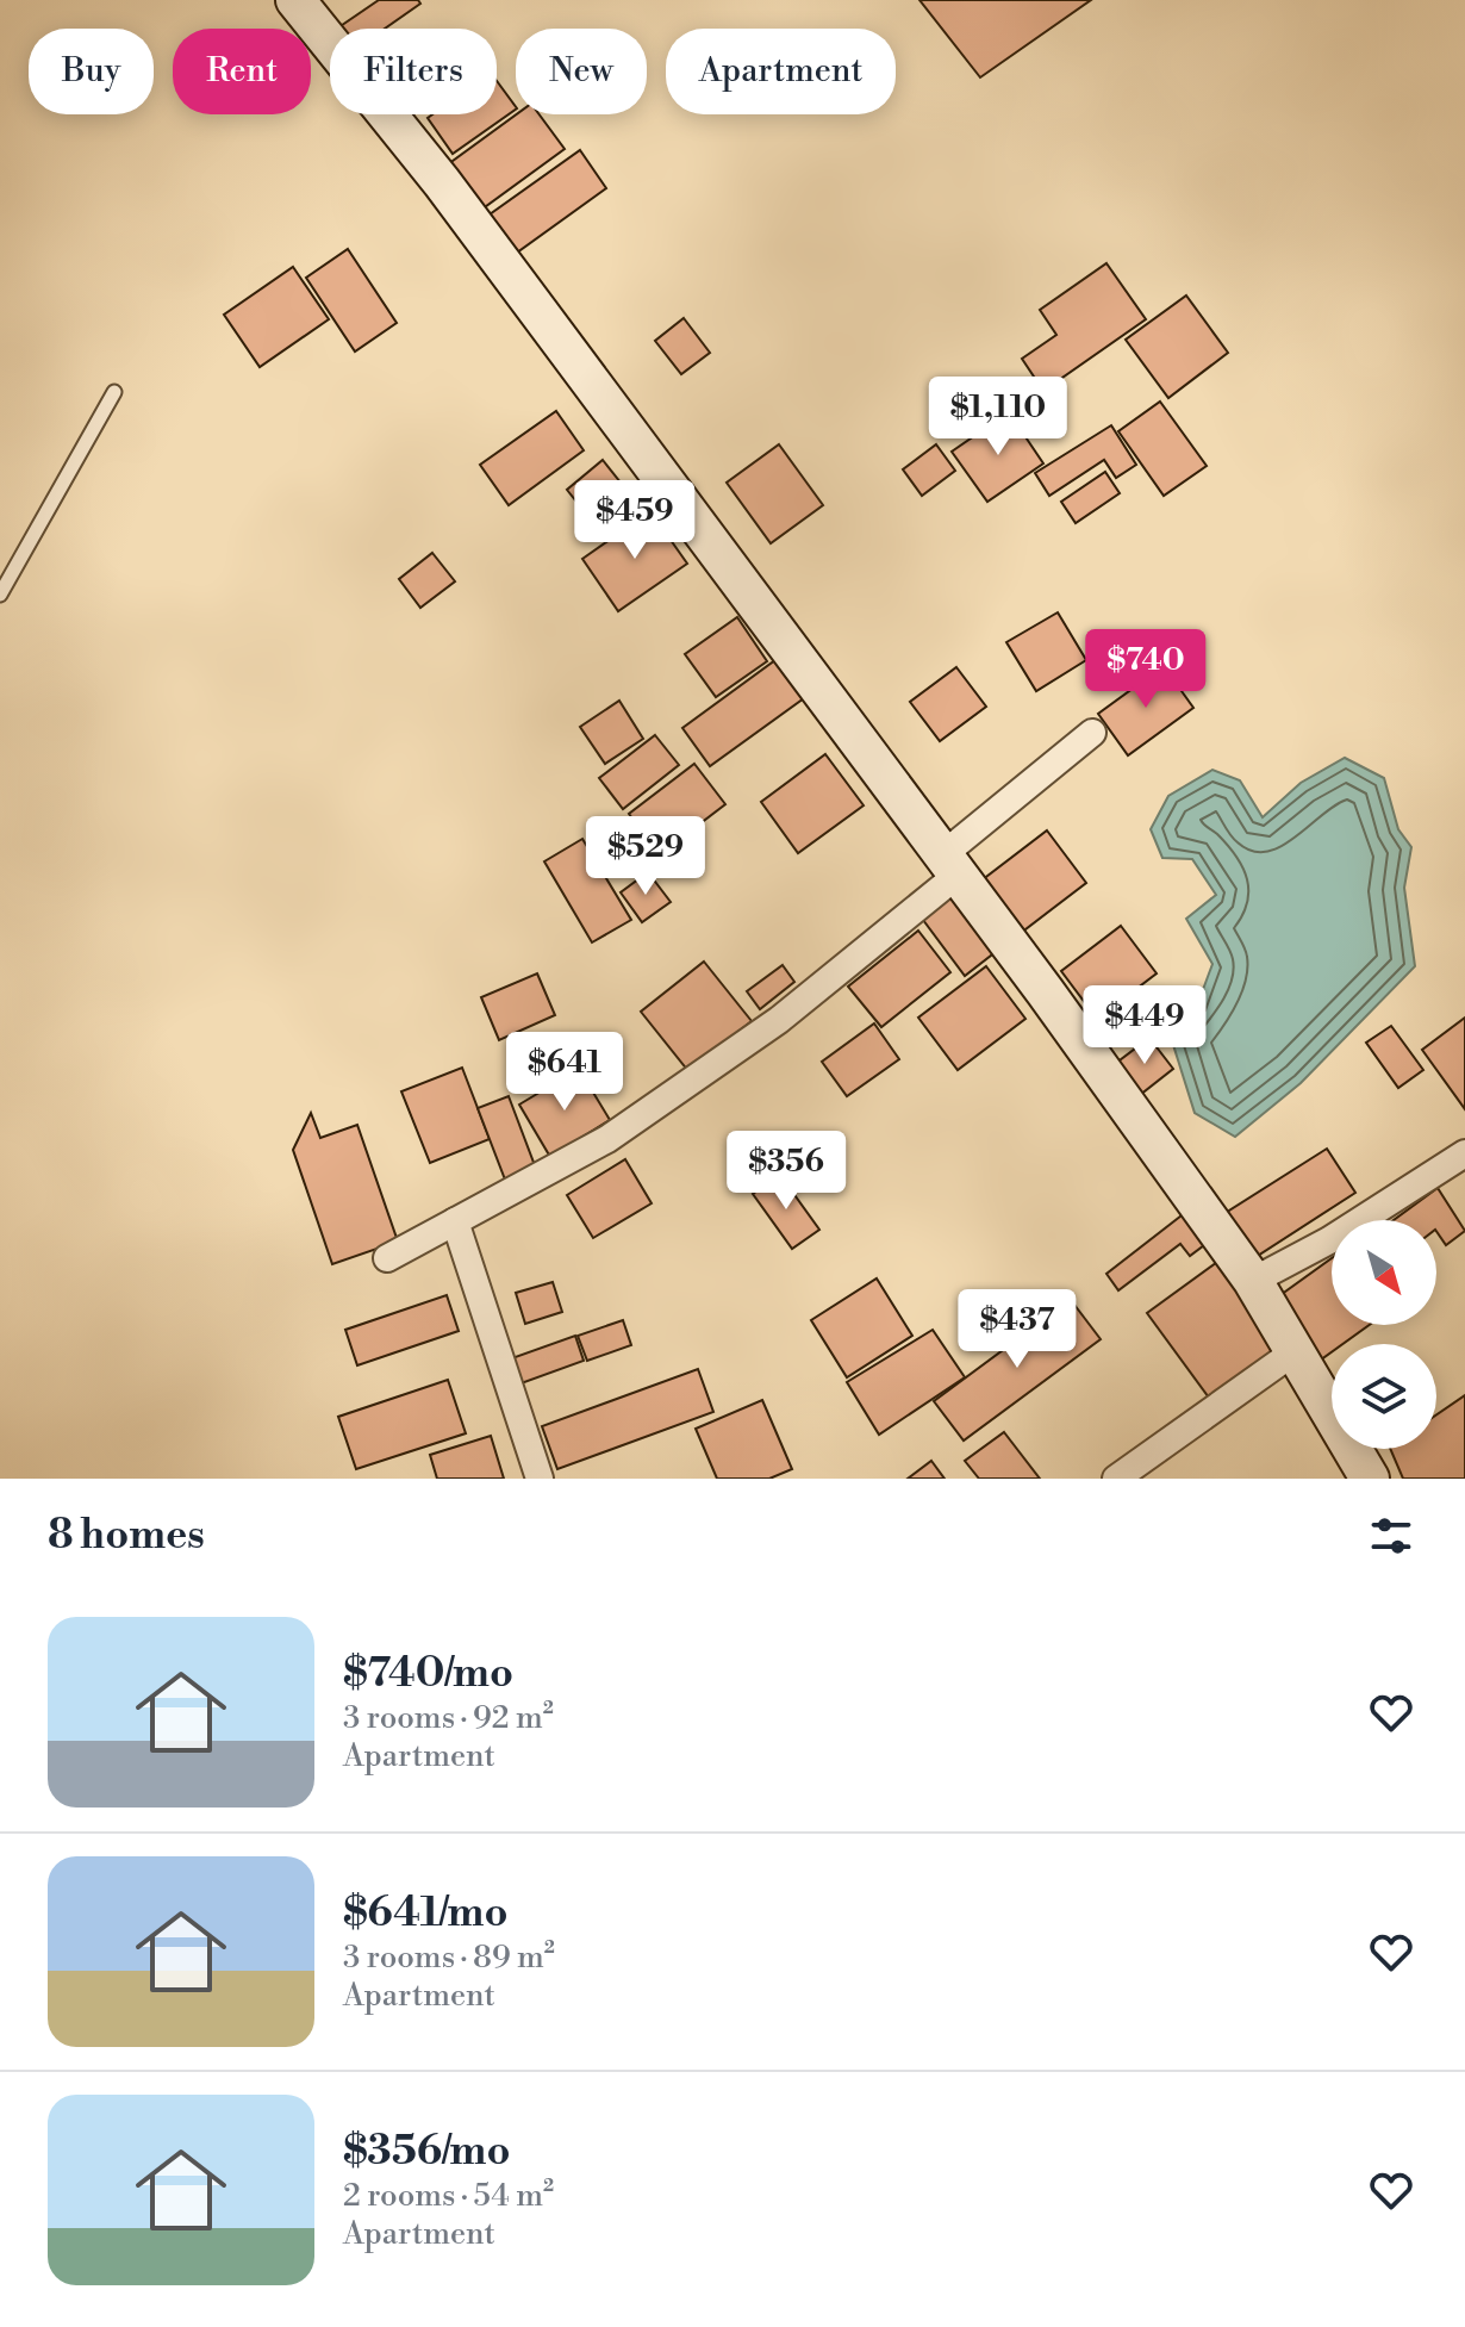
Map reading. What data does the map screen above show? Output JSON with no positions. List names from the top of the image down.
{
  "north": "bottom right",
  "page": {
    "chip": [
      "Buy",
      "Rent",
      "Filters",
      "New",
      "Apartment"
    ],
    "price": [
      "$1,110",
      "$459",
      "$740",
      "$529",
      "$449",
      "$641",
      "$356",
      "$437"
    ],
    "heading": "8 homes",
    "list": [
      {
        "name": "$740/mo",
        "note": "3 rooms · 92 m² · Apartment"
      },
      {
        "name": "$641/mo",
        "note": "3 rooms · 89 m² · Apartment"
      },
      {
        "name": "$356/mo",
        "note": "2 rooms · 54 m² · Apartment"
      }
    ]
  }
}
